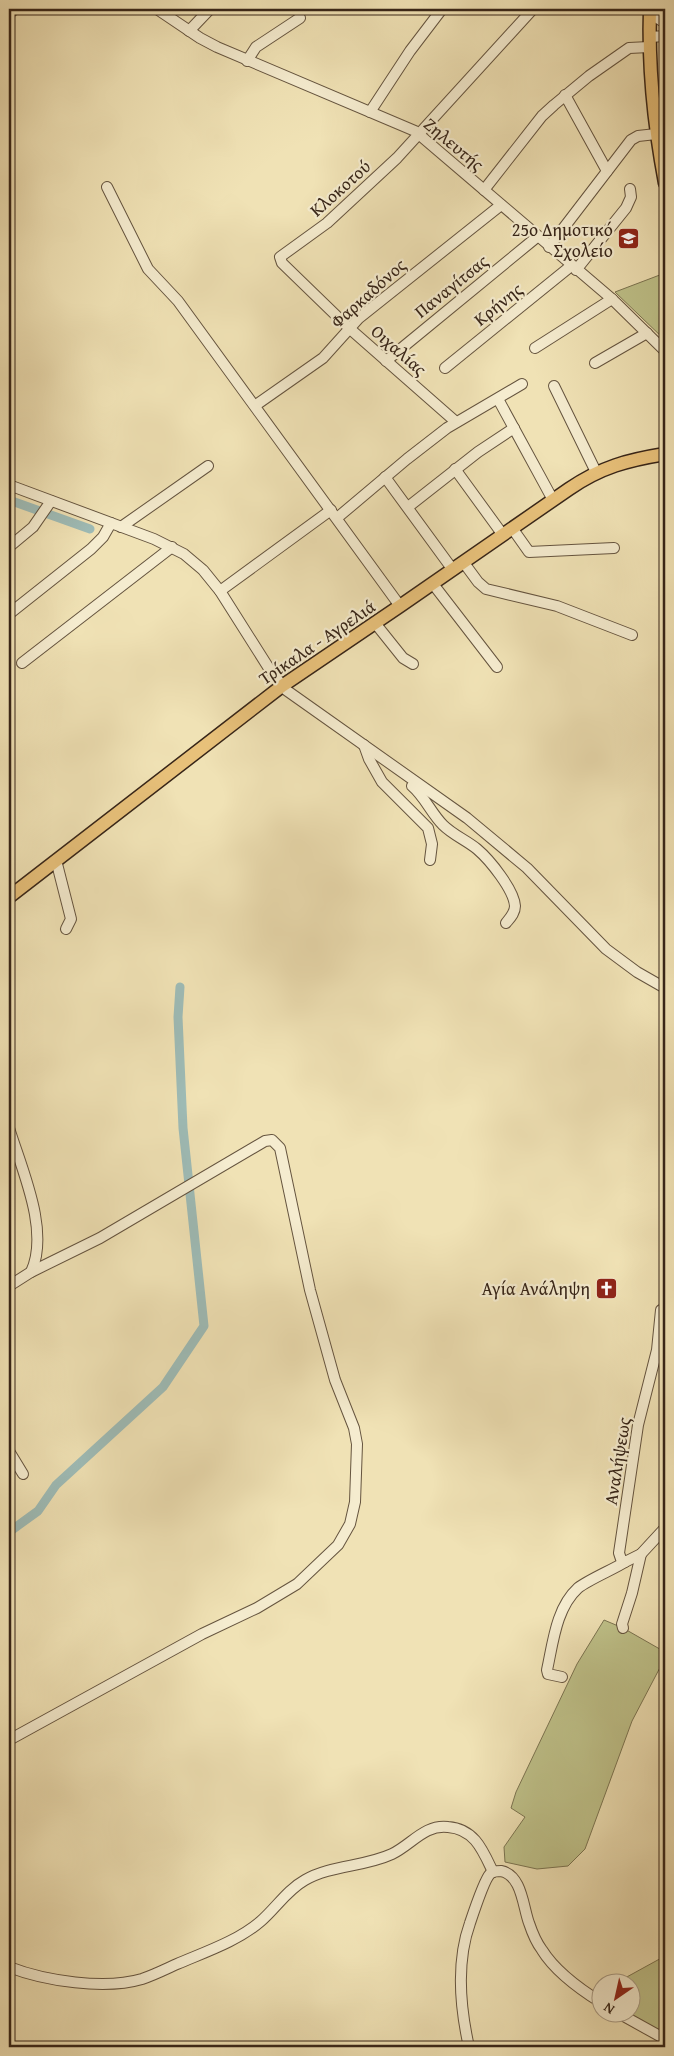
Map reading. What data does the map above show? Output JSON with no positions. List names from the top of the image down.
{
  "streets": {
    "main road": ["Τρίκαλα - Αγρελιά"],
    "street": [
      "Ζηλευτής",
      "Κλοκοτού",
      "Παναγίτσας",
      "Φαρκαδόνος",
      "Κρήνης",
      "Οιχαλίας",
      "Αναλήψεως"
    ]
  },
  "crossings": [
    ["Ζηλευτής", "Κλοκοτού"],
    ["Ζηλευτής", "Παναγίτσας"],
    ["Ζηλευτής", "Φαρκαδόνος"],
    ["Ζηλευτής", "Κρήνης"],
    ["Κλοκοτού", "Οιχαλίας"],
    ["Παναγίτσας", "Οιχαλίας"],
    ["Φαρκαδόνος", "Οιχαλίας"]
  ],
  "places": {
    "school or university": ["25ο Δημοτικό Σχολείο"],
    "church": ["Αγία Ανάληψη"]
  },
  "north": "bottom left"
}
